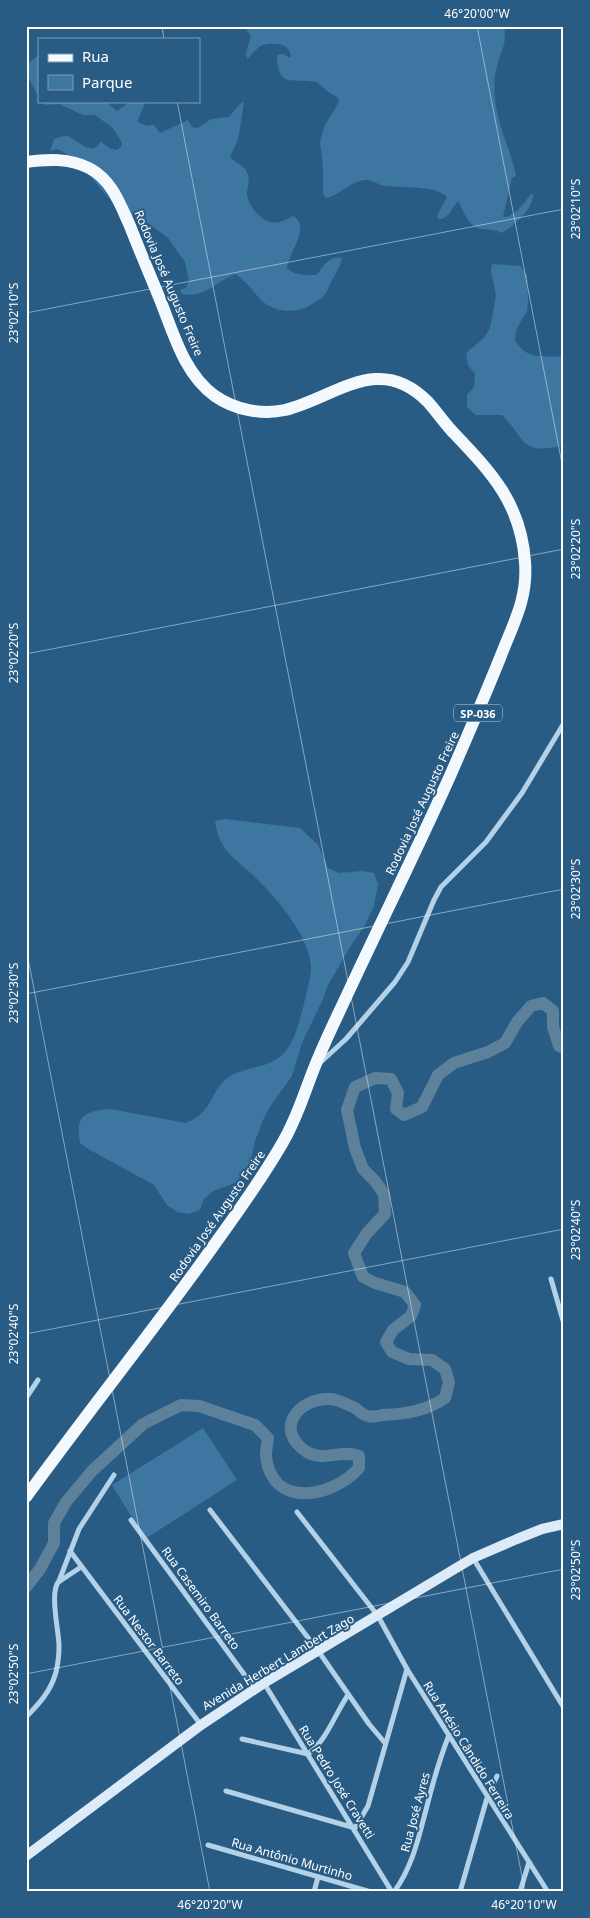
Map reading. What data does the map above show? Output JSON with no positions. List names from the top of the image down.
{
  "streets": {
    "main road": ["Rodovia José Augusto Freire", "SP-036"],
    "street": [
      "Rua Casemiro Barreto",
      "Rua Nestor Barreto",
      "Avenida Herbert Lambert Zago",
      "Rua Anésio Cândido Ferreira",
      "Rua Pedro José Cravetti",
      "Rua José Ayres",
      "Rua Antônio Murtinho"
    ]
  },
  "crossings": [
    ["Rua Casemiro Barreto", "Avenida Herbert Lambert Zago"],
    ["Rua Casemiro Barreto", "Rua Pedro José Cravetti"],
    ["Rua Nestor Barreto", "Avenida Herbert Lambert Zago"],
    ["Avenida Herbert Lambert Zago", "Rua Anésio Cândido Ferreira"],
    ["Avenida Herbert Lambert Zago", "Rua Pedro José Cravetti"],
    ["Rua Anésio Cândido Ferreira", "Rua José Ayres"],
    ["Rua Pedro José Cravetti", "Rua José Ayres"]
  ],
  "legend": ["Rua", "Parque"],
  "coordinates": [
    "46°20'00\"W",
    "23°02'10\"S",
    "23°02'20\"S",
    "23°02'30\"S",
    "23°02'40\"S",
    "23°02'50\"S",
    "46°20'20\"W",
    "46°20'10\"W"
  ]
}
